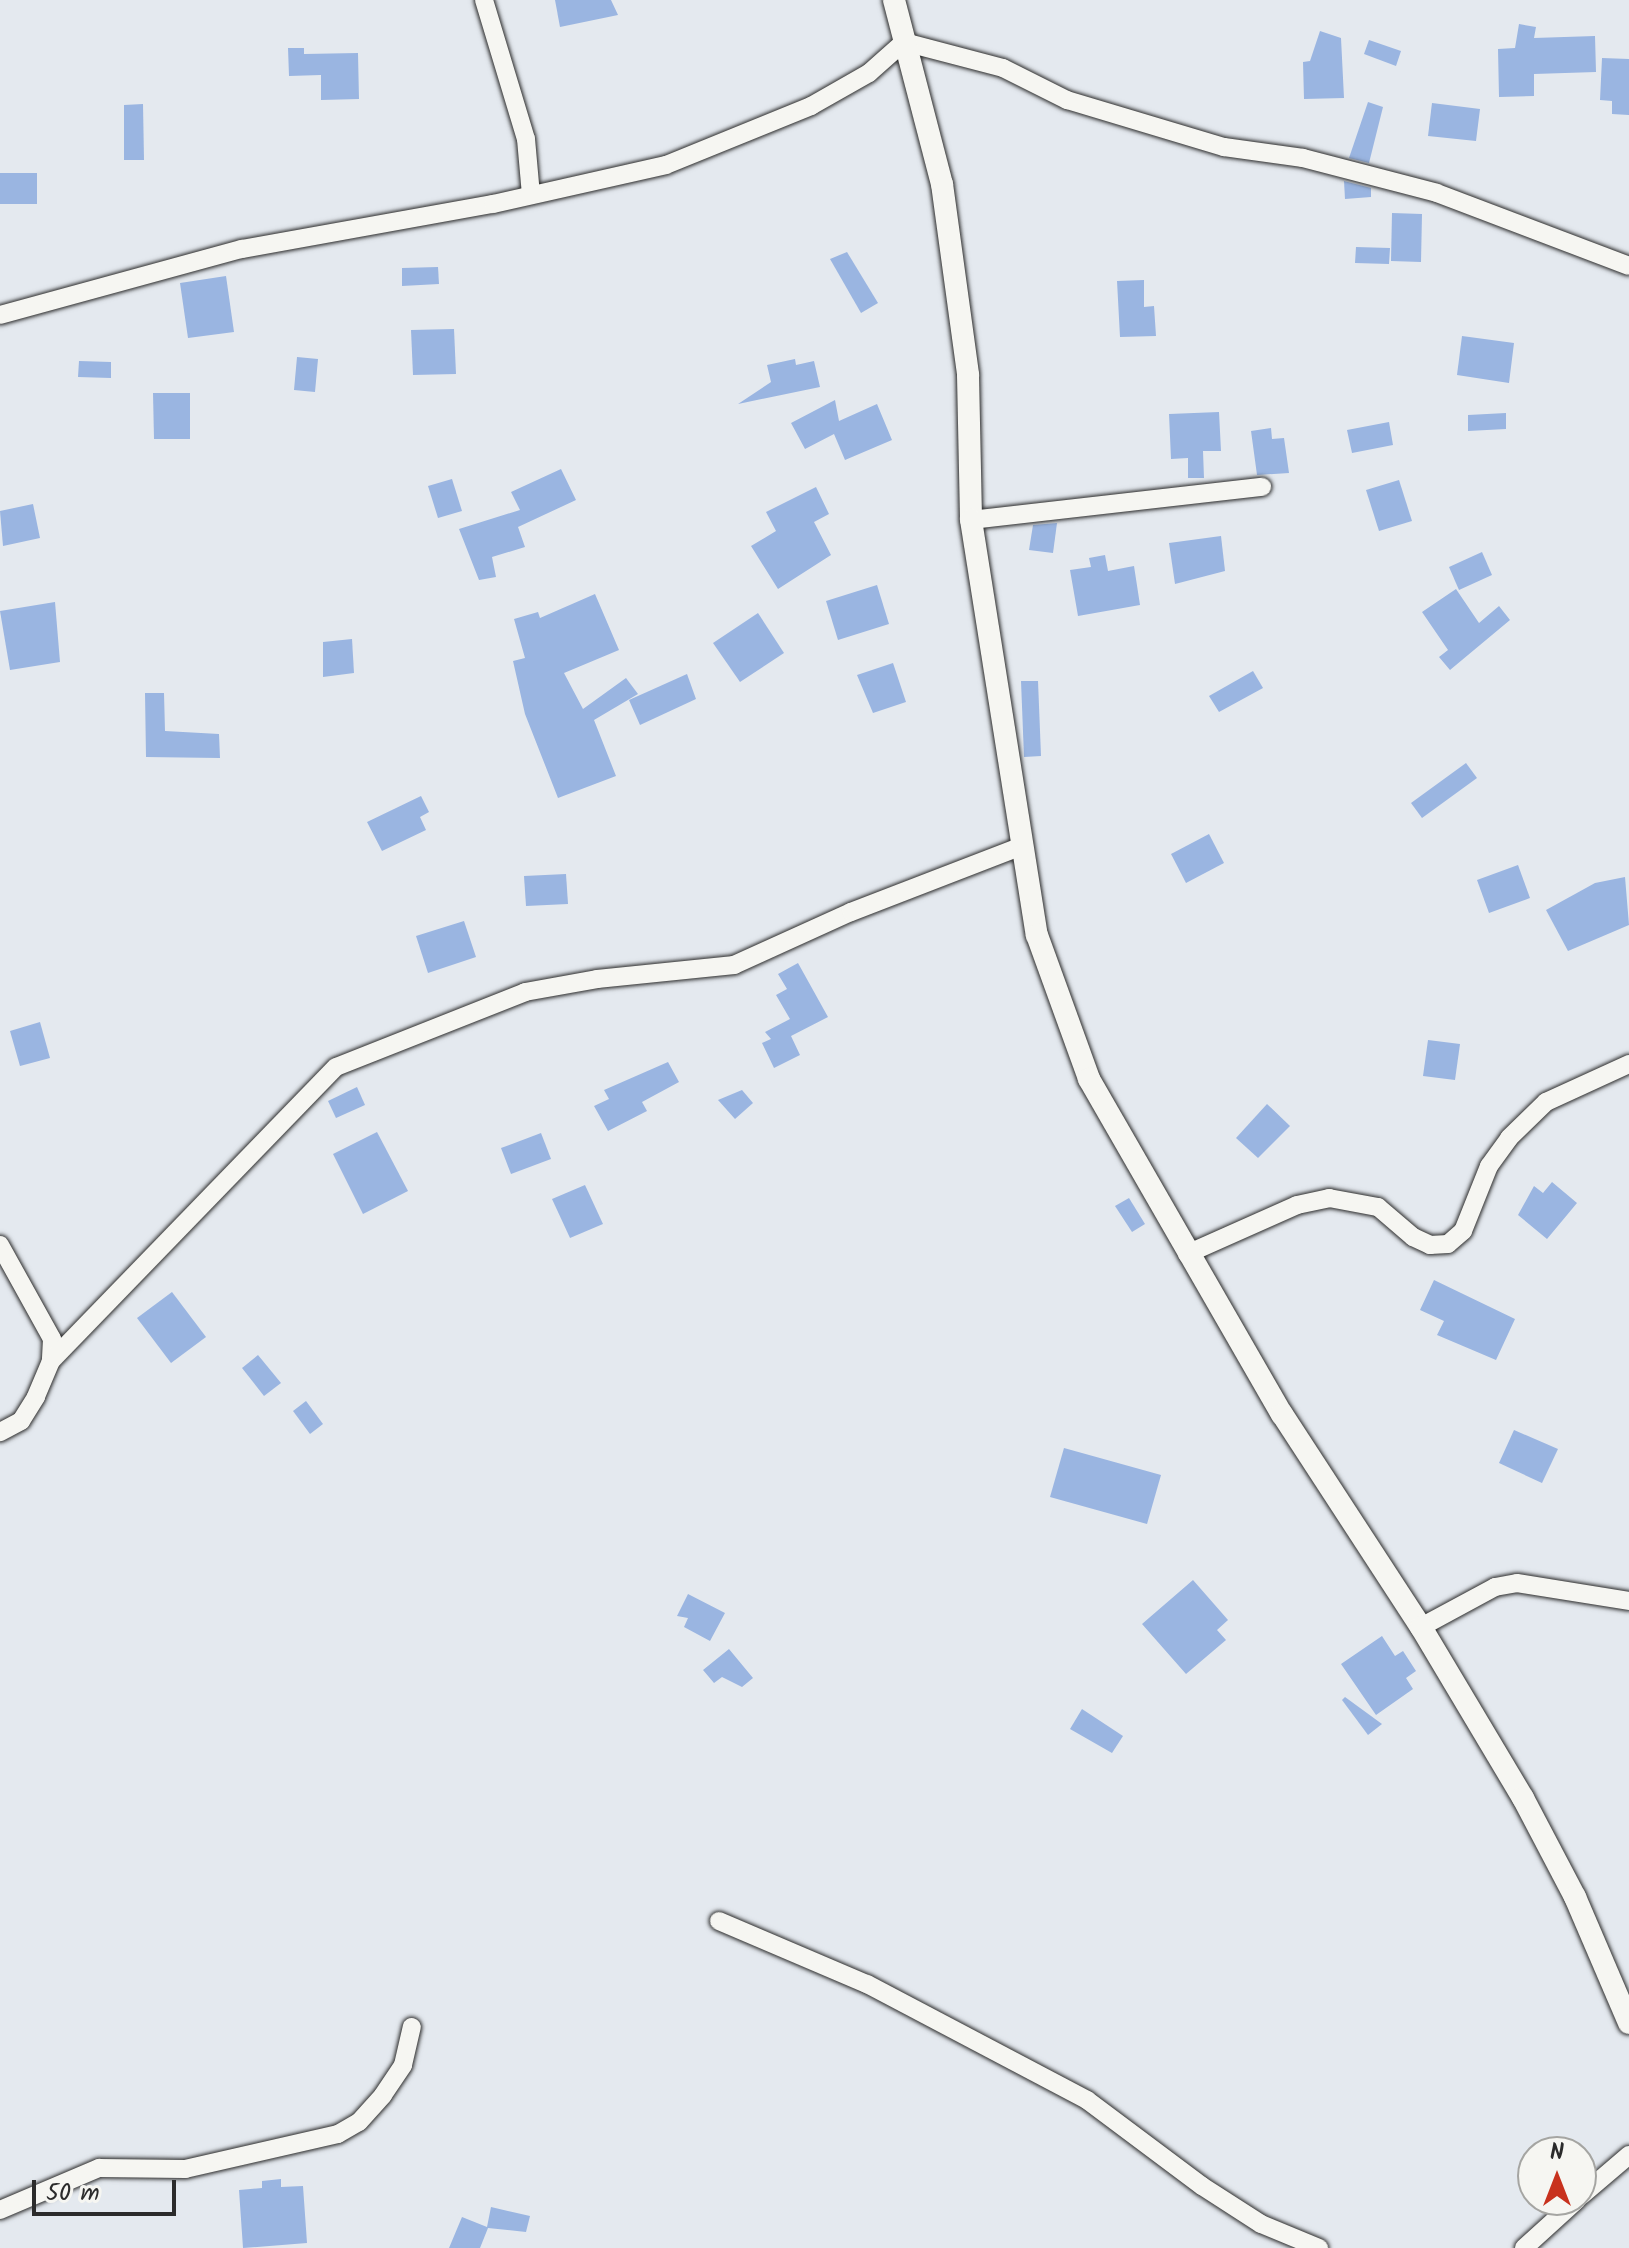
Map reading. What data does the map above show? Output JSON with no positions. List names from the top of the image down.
{
  "scale_bar": "50 m",
  "north": "top"
}
